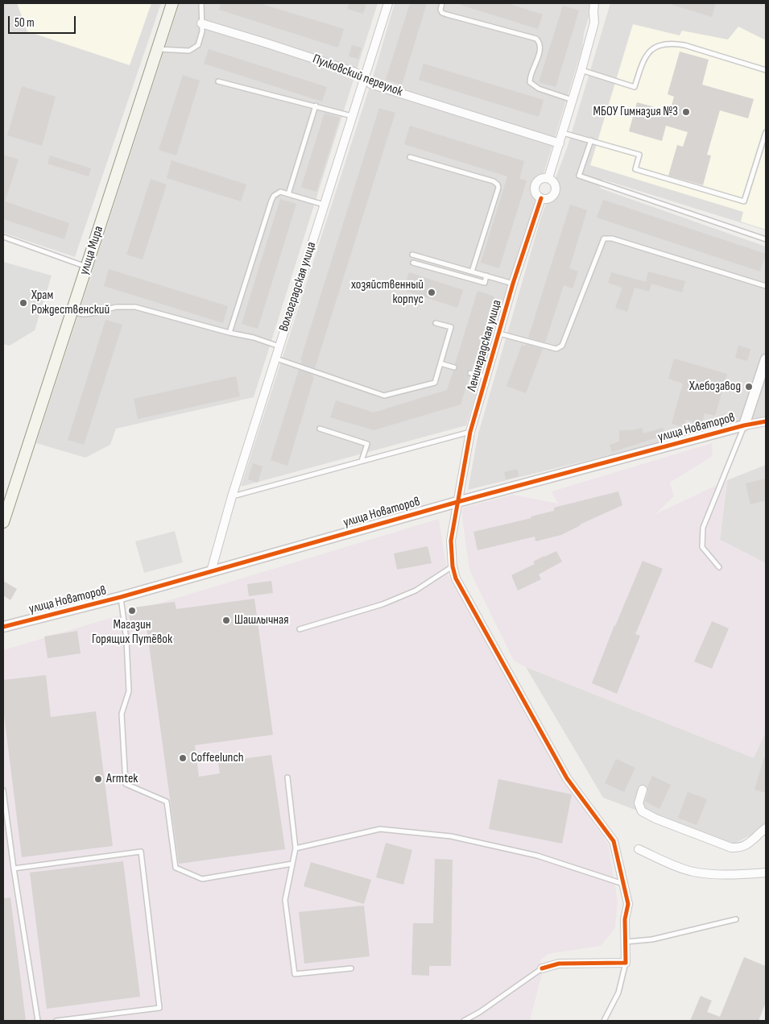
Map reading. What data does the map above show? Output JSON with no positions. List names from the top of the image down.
{
  "streets": {
    "main road": ["улица Мира"],
    "street": [
      "Пулковский переулок",
      "Волгоградская улица",
      "Ленинградская улица",
      "улица Новаторов"
    ]
  },
  "crossings": [
    ["Пулковский переулок", "Волгоградская улица"],
    ["Волгоградская улица", "улица Новаторов"],
    ["Ленинградская улица", "улица Новаторов"]
  ],
  "places": [
    "МБОУ Гимназия №3",
    "хозяйственный корпус",
    "Храм Рождественский",
    "Хлебозавод",
    "Магазин Горящих Путёвок",
    "Шашлычная",
    "Coffeelunch",
    "Armtek"
  ],
  "scale_bar": "50 m"
}
